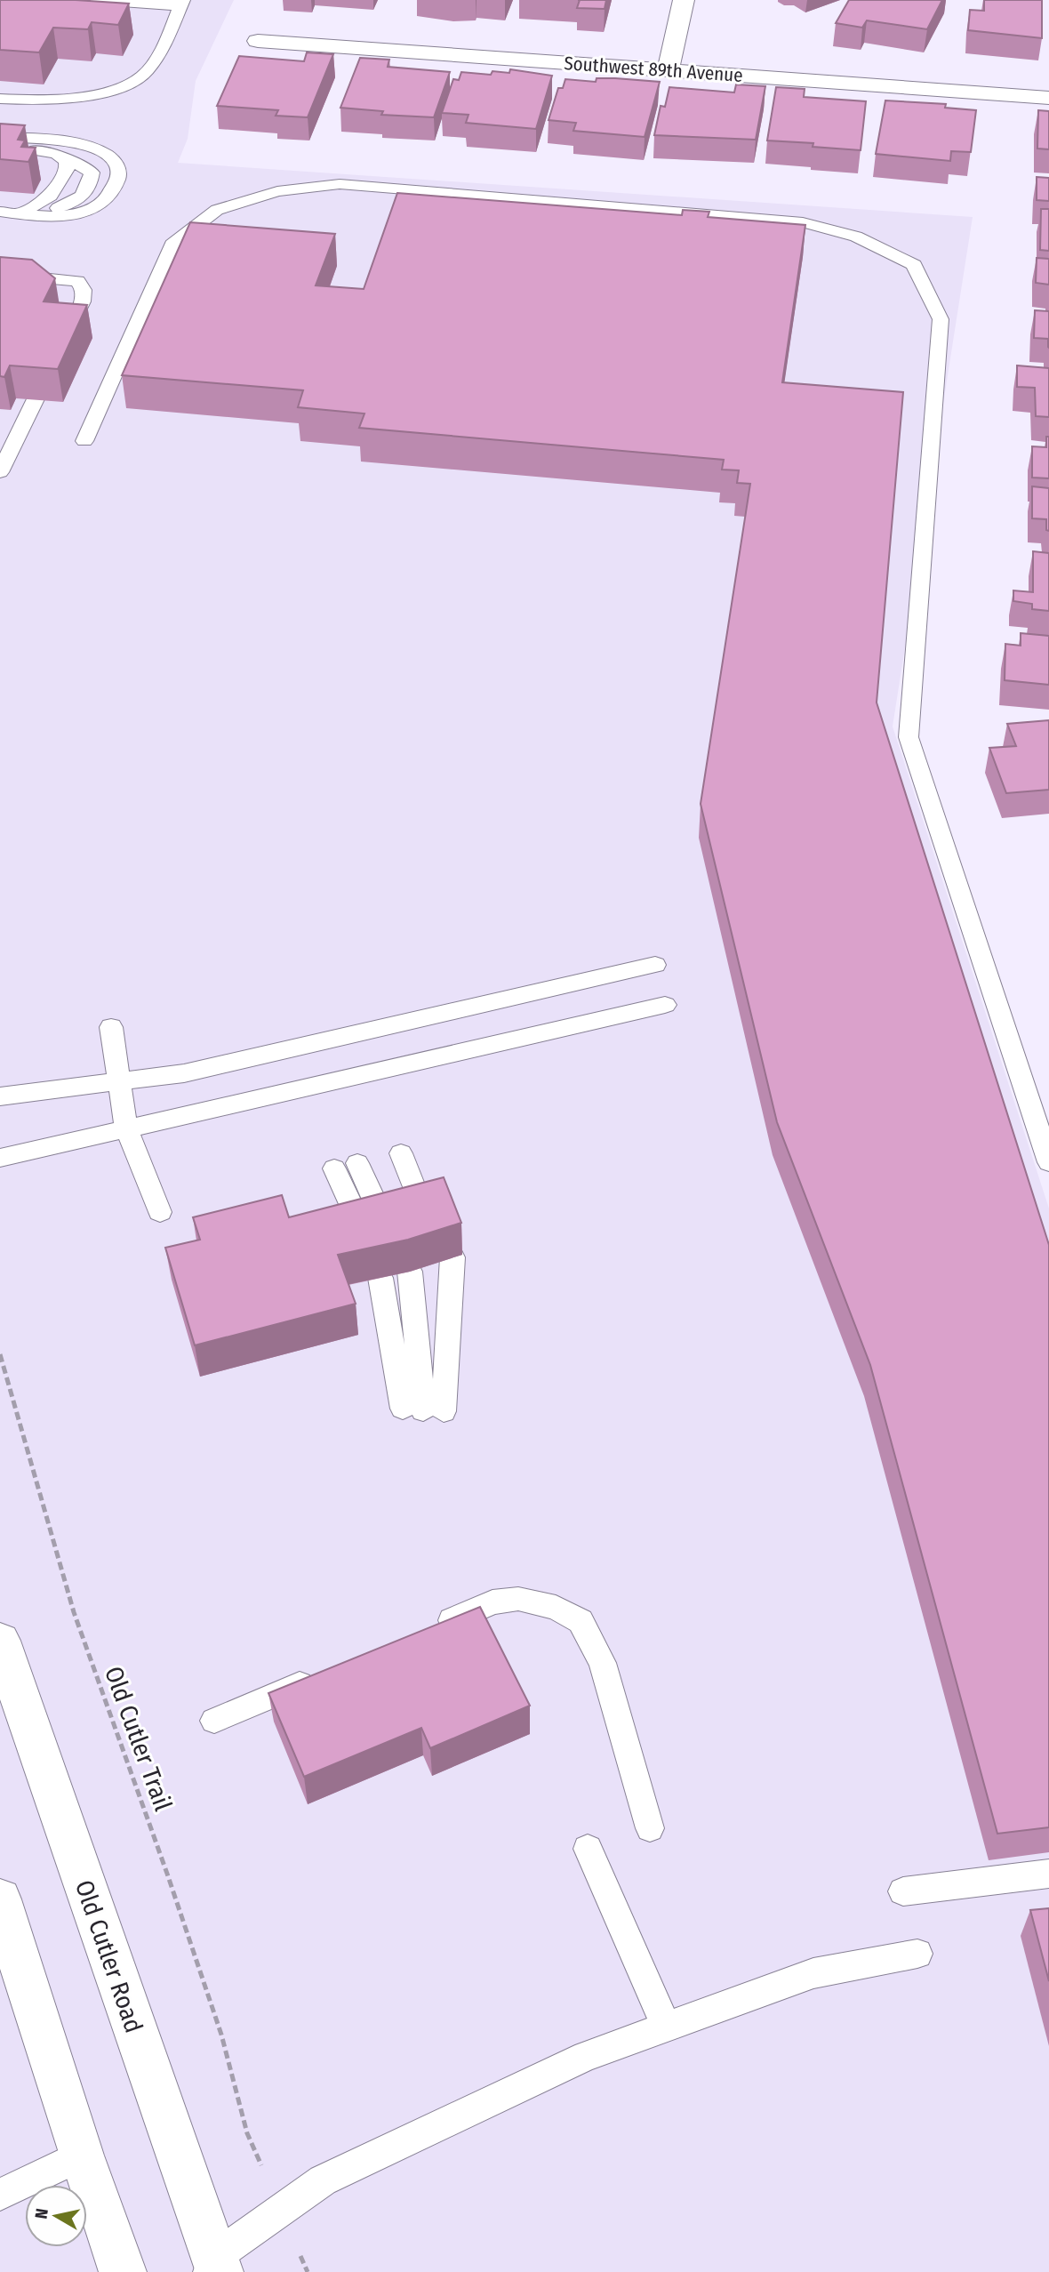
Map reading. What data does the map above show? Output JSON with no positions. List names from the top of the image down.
{
  "streets": {
    "street": ["Southwest 89th Avenue", "Old Cutler Road"],
    "path": ["Old Cutler Trail"]
  },
  "north": "left"
}
